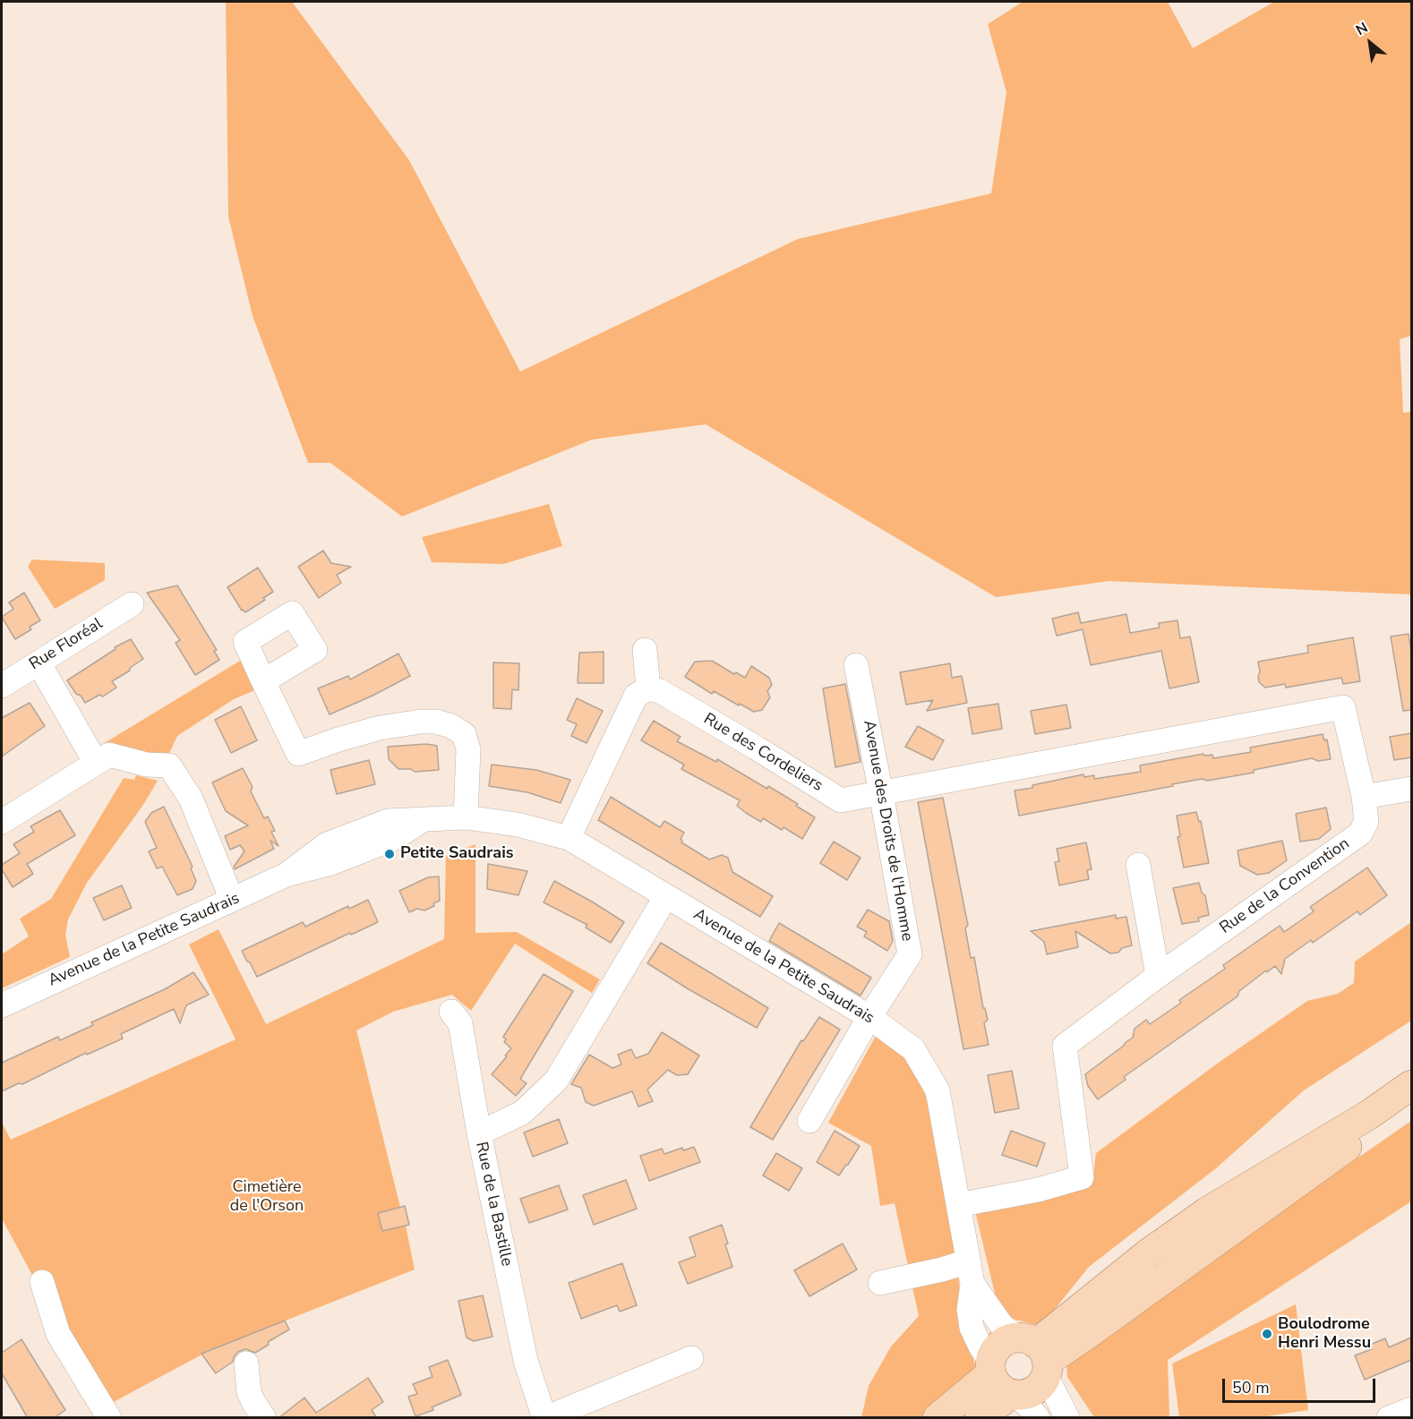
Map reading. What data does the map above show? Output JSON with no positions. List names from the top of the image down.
{
  "streets": {
    "street": [
      "Rue Floréal",
      "Rue des Cordeliers",
      "Avenue des Droits de l'Homme",
      "Rue de la Convention",
      "Avenue de la Petite Saudrais",
      "Rue de la Bastille"
    ]
  },
  "crossings": [
    ["Rue des Cordeliers", "Avenue des Droits de l'Homme"],
    ["Rue des Cordeliers", "Rue de la Convention"],
    ["Avenue des Droits de l'Homme", "Rue de la Convention"],
    ["Avenue des Droits de l'Homme", "Avenue de la Petite Saudrais"],
    ["Rue de la Convention", "Avenue de la Petite Saudrais"],
    ["Avenue de la Petite Saudrais", "Rue de la Bastille"]
  ],
  "parks": ["Cimetière de l'Orson"],
  "places": ["Petite Saudrais", "Boulodrome Henri Messu"],
  "scale_bar": "50 m",
  "north": "top left"
}
